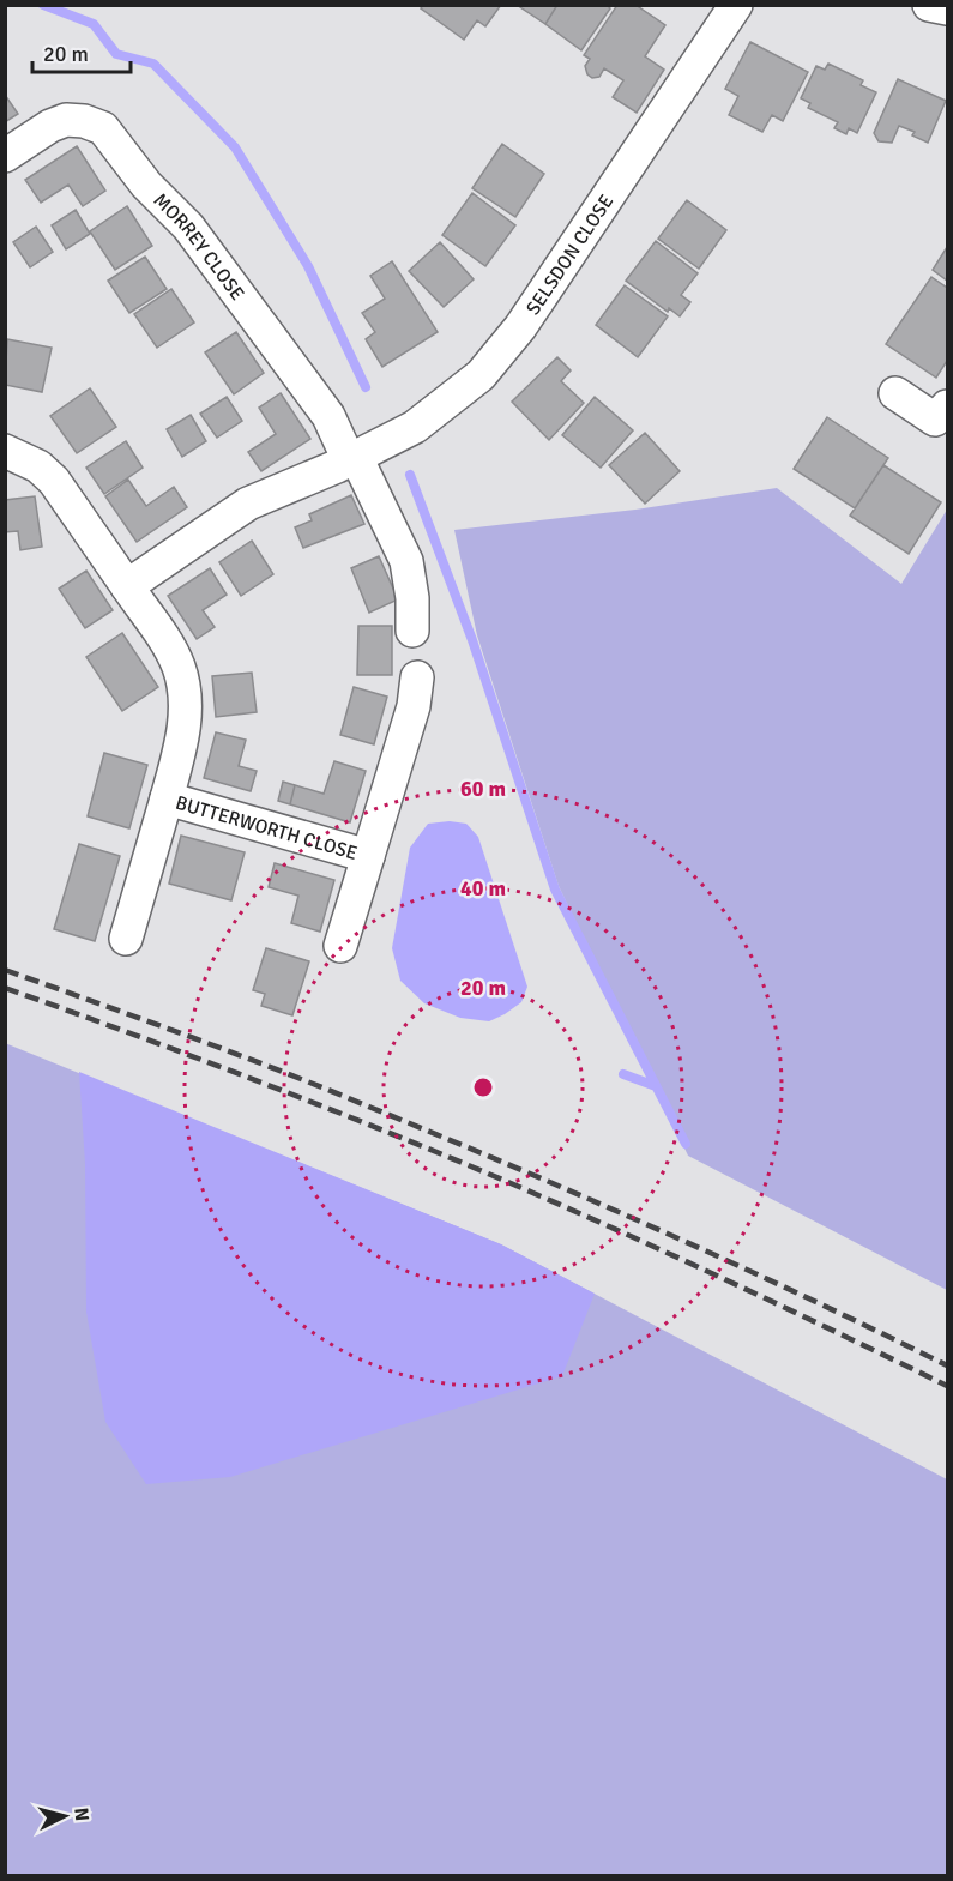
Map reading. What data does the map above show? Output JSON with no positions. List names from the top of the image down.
{
  "streets": {
    "street": ["MORREY CLOSE", "SELSDON CLOSE", "BUTTERWORTH CLOSE"]
  },
  "crossings": [
    ["MORREY CLOSE", "SELSDON CLOSE"],
    ["SELSDON CLOSE", "BUTTERWORTH CLOSE"]
  ],
  "scale_bar": "20 m",
  "north": "right",
  "rings": ["60 m", "40 m", "20 m"]
}
